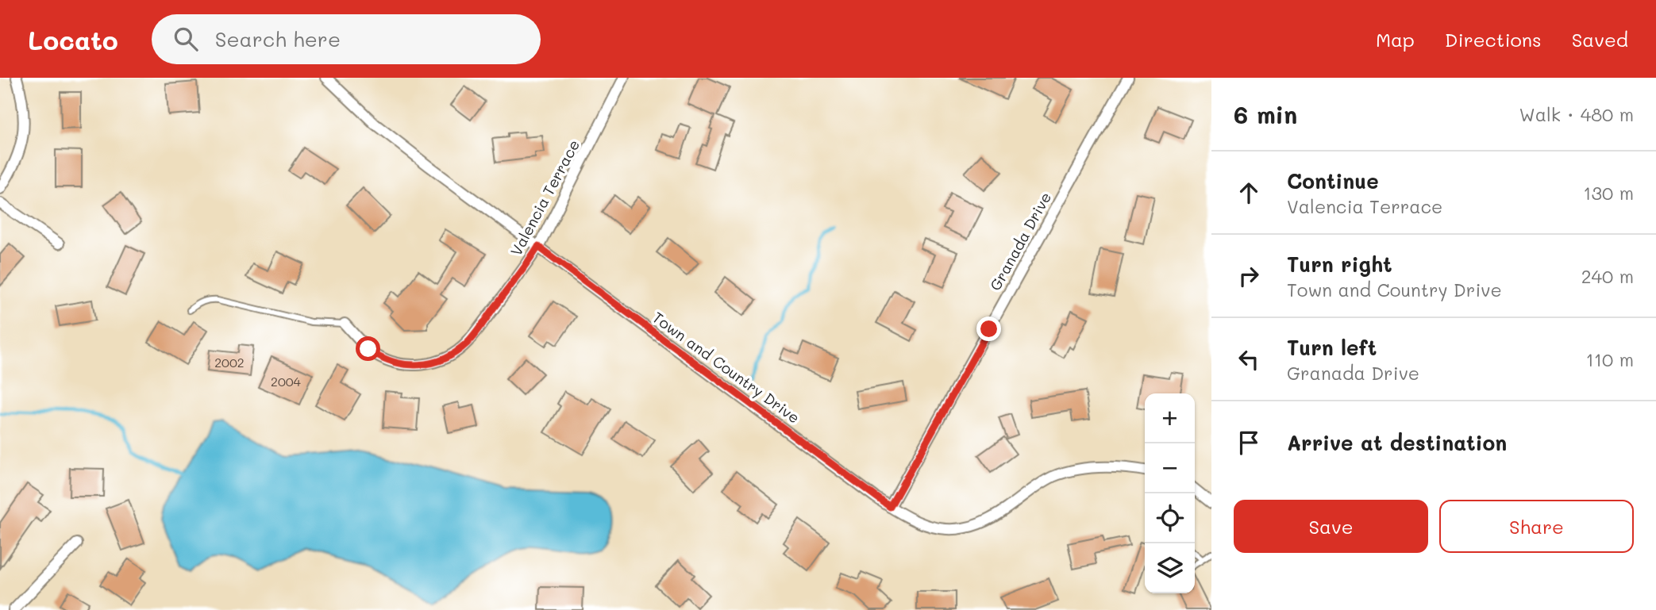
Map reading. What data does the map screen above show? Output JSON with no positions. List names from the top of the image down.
{
  "streets": {
    "street": ["Valencia Terrace", "Granada Drive", "Town and Country Drive"]
  },
  "crossings": [
    ["Valencia Terrace", "Town and Country Drive"],
    ["Granada Drive", "Town and Country Drive"]
  ],
  "house_numbers": ["2002", "2004"],
  "page": {
    "header": "Locato",
    "search": "Search here",
    "nav": ["Map", "Directions", "Saved"],
    "heading": ["6 min", "Walk · 480 m"],
    "list": [
      ["Continue", "Valencia Terrace", "130 m"],
      ["Turn right", "Town and Country Drive", "240 m"],
      ["Turn left", "Granada Drive", "110 m"],
      "Arrive at destination"
    ],
    "map_buttons": ["+", "−"],
    "buttons": ["Save", "Share"]
  }
}
